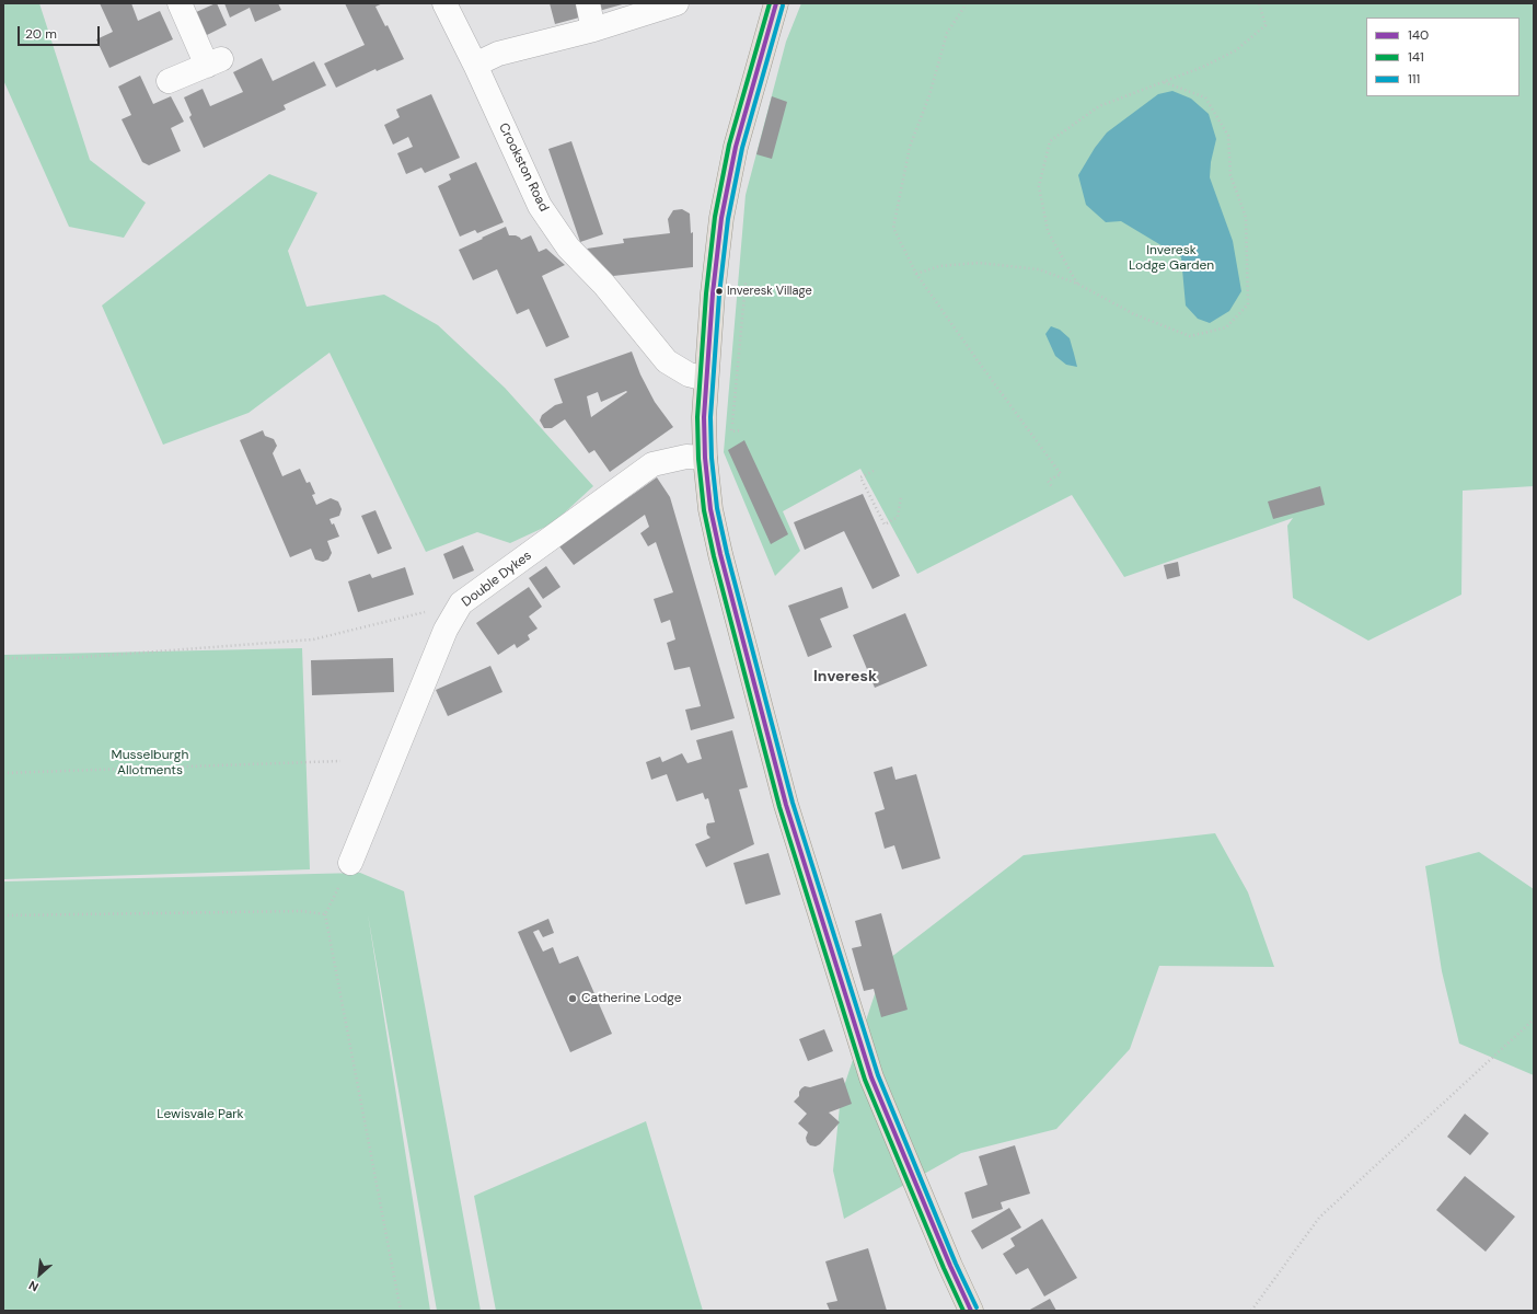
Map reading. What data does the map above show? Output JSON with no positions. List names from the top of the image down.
{
  "streets": {
    "street": ["Crookston Road", "Double Dykes"]
  },
  "districts": ["Inveresk"],
  "parks": ["Inveresk Lodge Garden", "Musselburgh Allotments", "Lewisvale Park"],
  "places": ["Inveresk Village", "Catherine Lodge"],
  "lines": ["transit line 140", "transit line 141", "transit line 111"],
  "legend": ["140", "141", "111"],
  "scale_bar": "20 m",
  "north": "bottom left"
}
